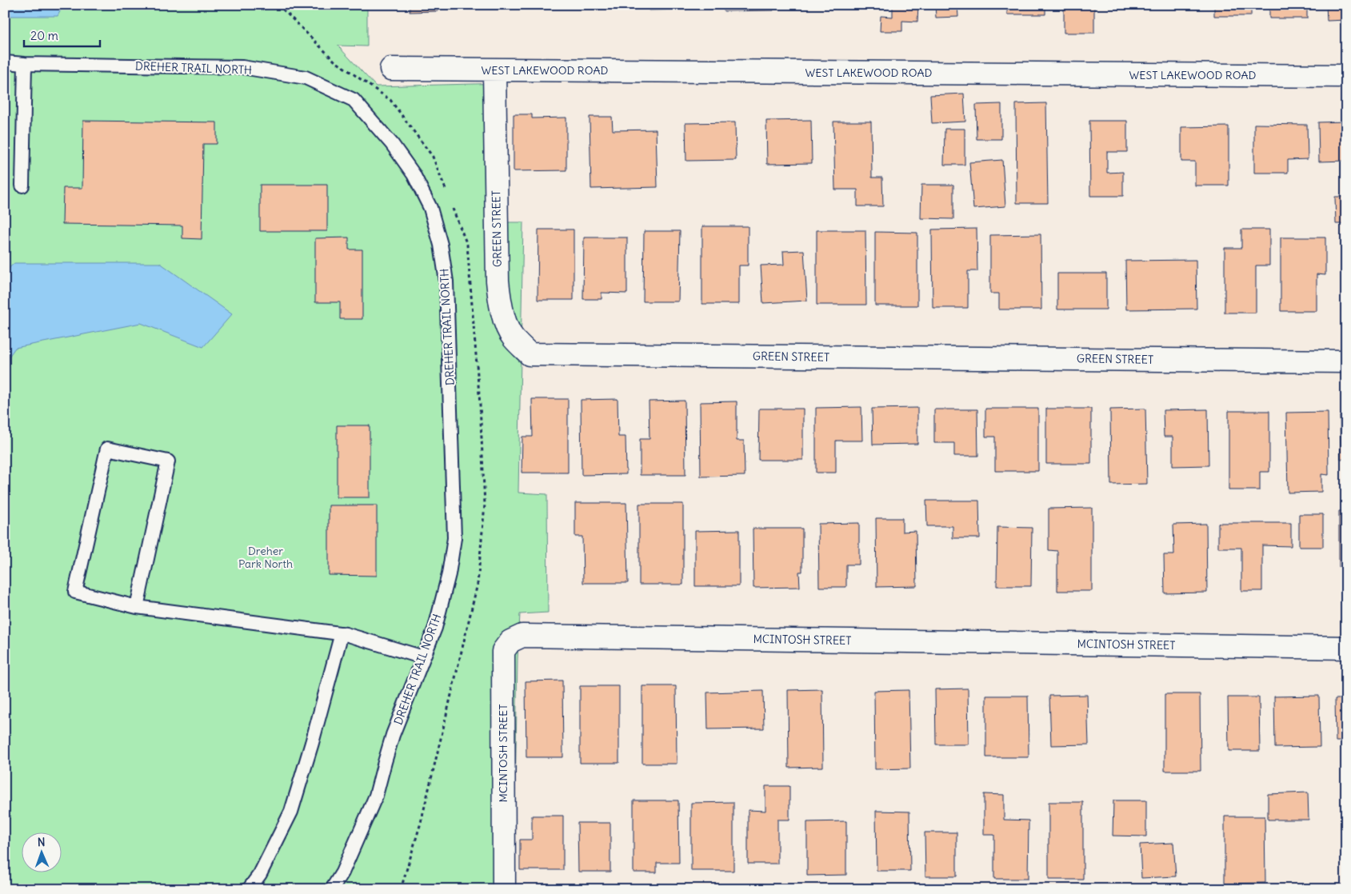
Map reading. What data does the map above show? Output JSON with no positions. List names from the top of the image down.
{
  "streets": {
    "street": ["WEST LAKEWOOD ROAD", "GREEN STREET", "MCINTOSH STREET"],
    "lane": ["DREHER TRAIL NORTH"]
  },
  "crossings": [
    ["WEST LAKEWOOD ROAD", "GREEN STREET"]
  ],
  "parks": ["Dreher Park North"],
  "scale_bar": "20 m",
  "north": "top"
}
